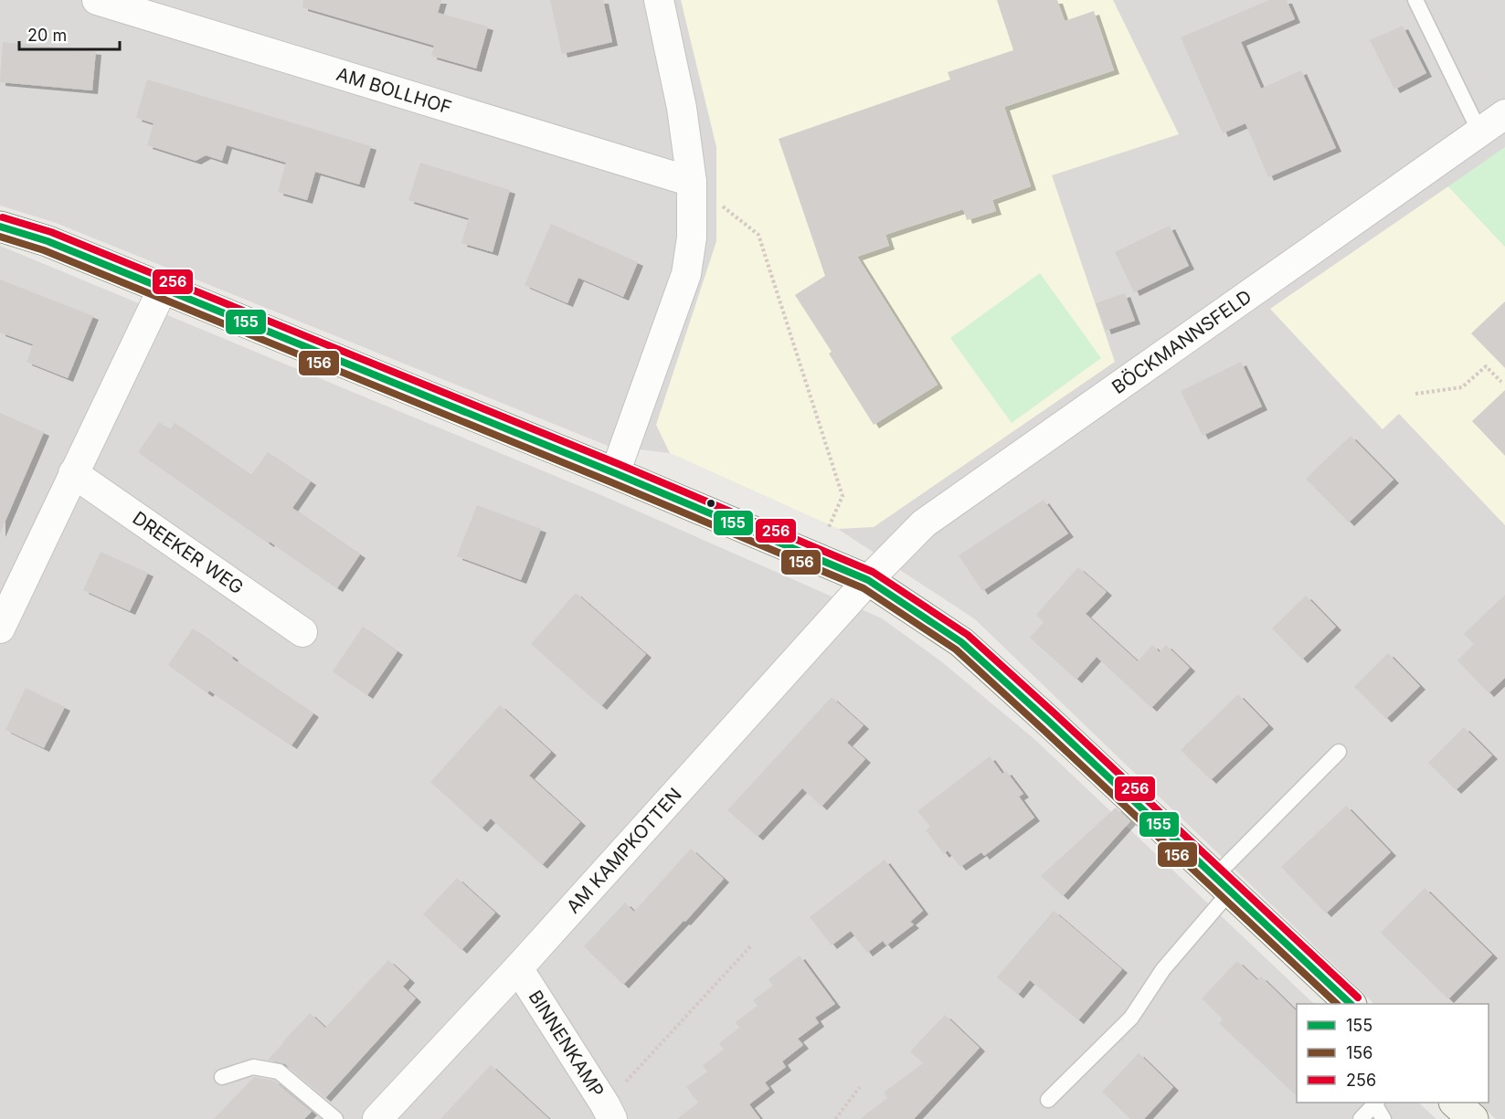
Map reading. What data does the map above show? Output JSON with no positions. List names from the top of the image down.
{
  "streets": {
    "street": [
      "AM BOLLHOF",
      "BÖCKMANNSFELD",
      "DREEKER WEG",
      "AM KAMPKOTTEN",
      "BINNENKAMP"
    ]
  },
  "crossings": [
    ["BÖCKMANNSFELD", "AM KAMPKOTTEN"],
    ["AM KAMPKOTTEN", "BINNENKAMP"]
  ],
  "lines": ["transit line 256", "transit line 155", "transit line 156"],
  "legend": ["155", "156", "256"],
  "scale_bar": "20 m"
}
